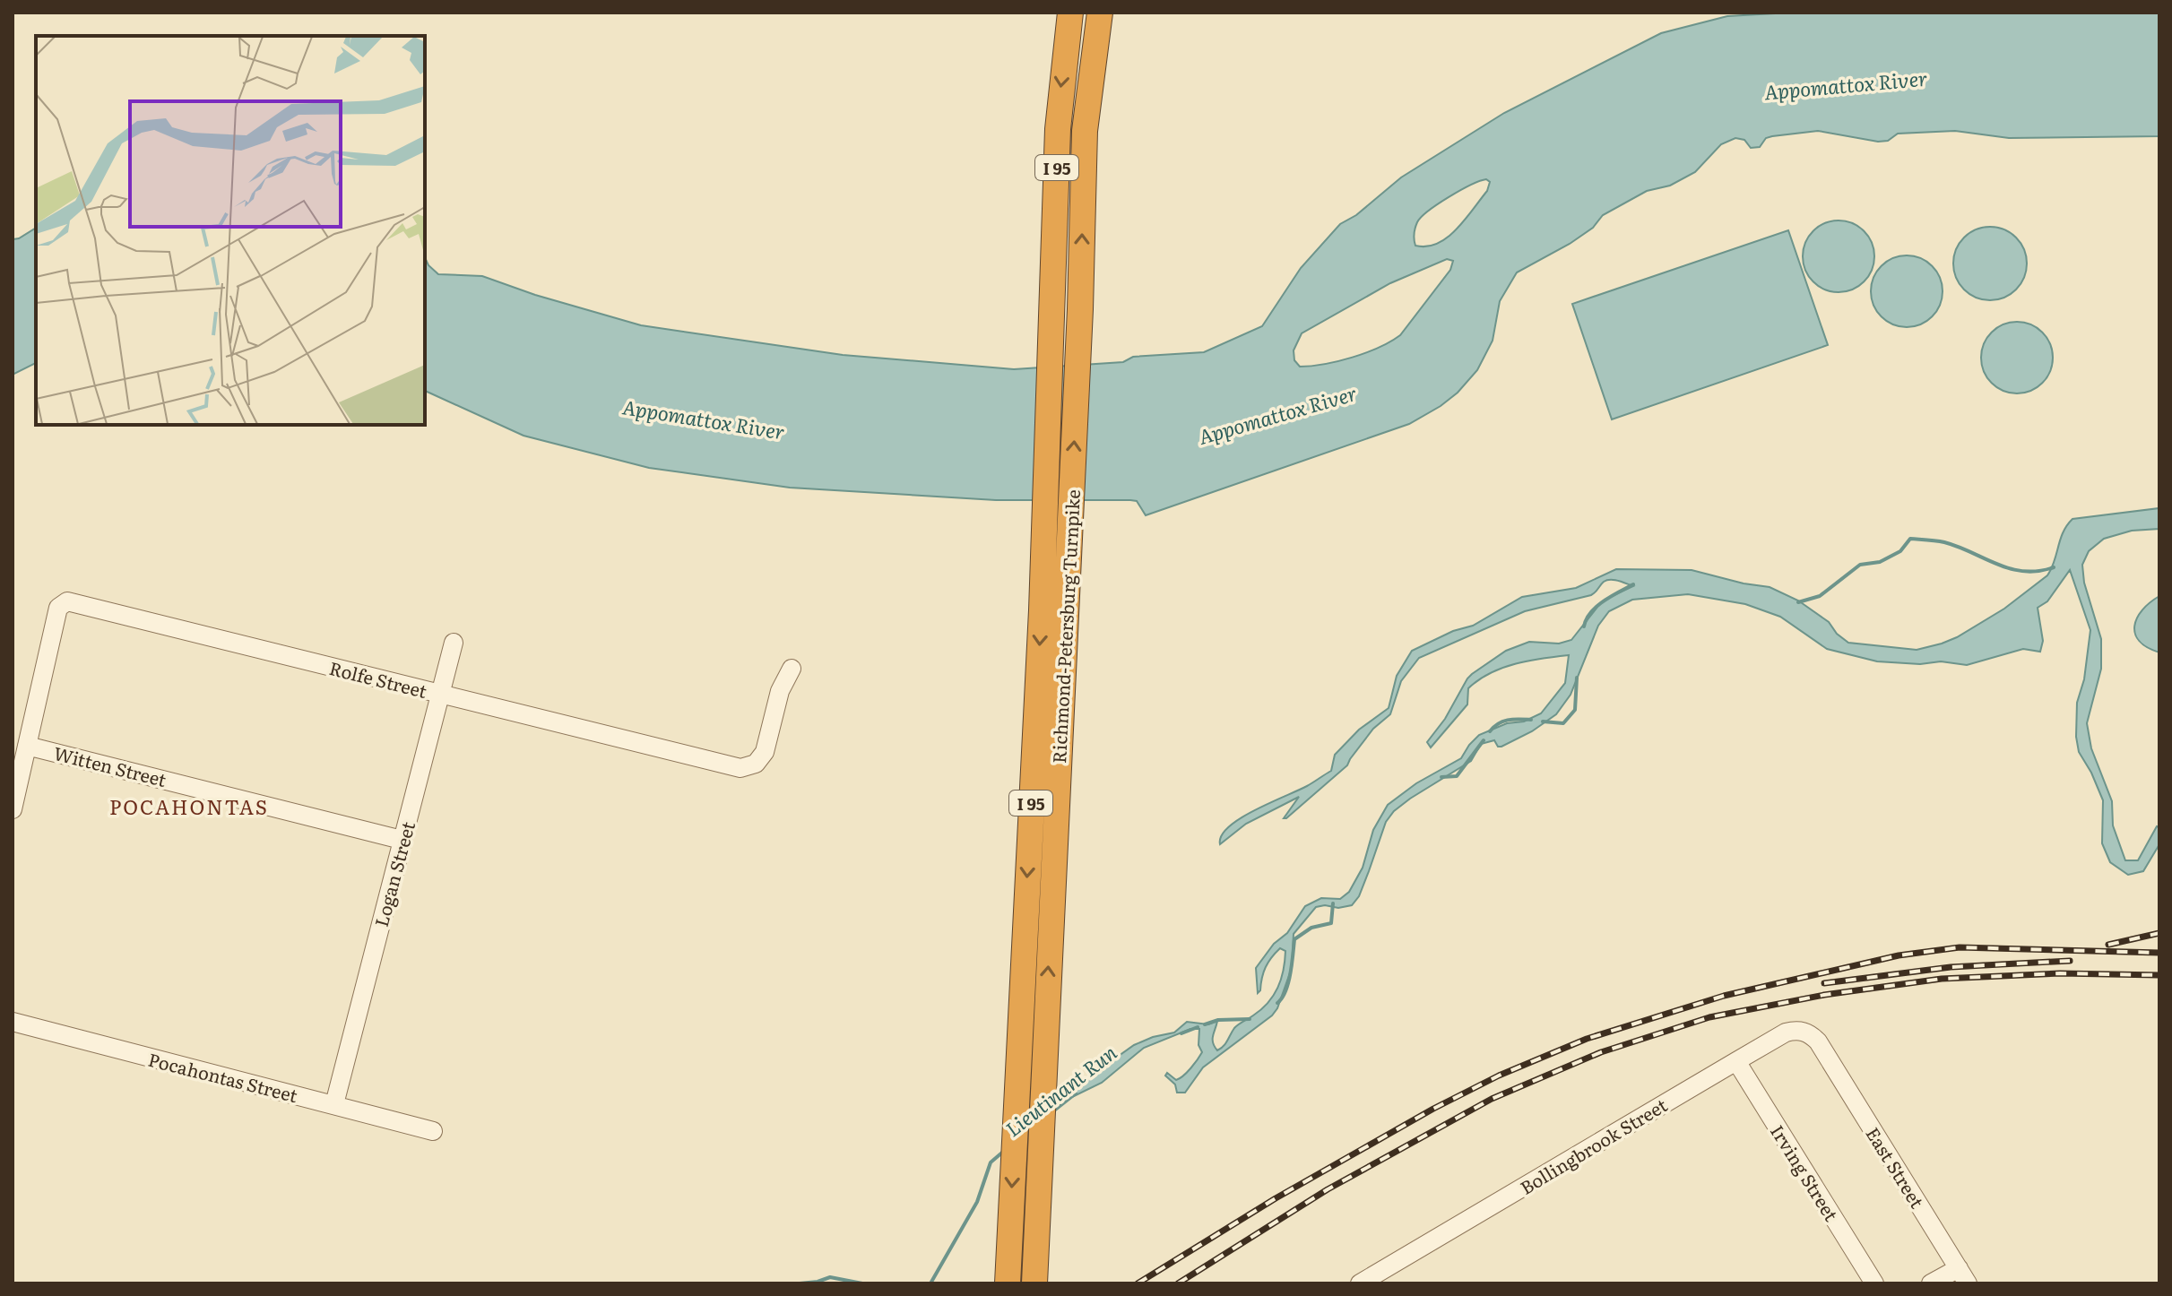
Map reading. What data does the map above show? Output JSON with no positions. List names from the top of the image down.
{
  "streets": {
    "highway": ["I 95", "Richmond-Petersburg Turnpike"],
    "street": [
      "Rolfe Street",
      "Witten Street",
      "Logan Street",
      "Pocahontas Street",
      "Bollingbrook Street",
      "East Street",
      "Irving Street"
    ]
  },
  "crossings": [
    ["Rolfe Street", "Witten Street"],
    ["Rolfe Street", "Logan Street"],
    ["Witten Street", "Logan Street"],
    ["Logan Street", "Pocahontas Street"],
    ["Bollingbrook Street", "East Street"],
    ["Bollingbrook Street", "Irving Street"]
  ],
  "districts": ["POCAHONTAS"],
  "water": ["Appomattox River", "Lieutinant Run"]
}
